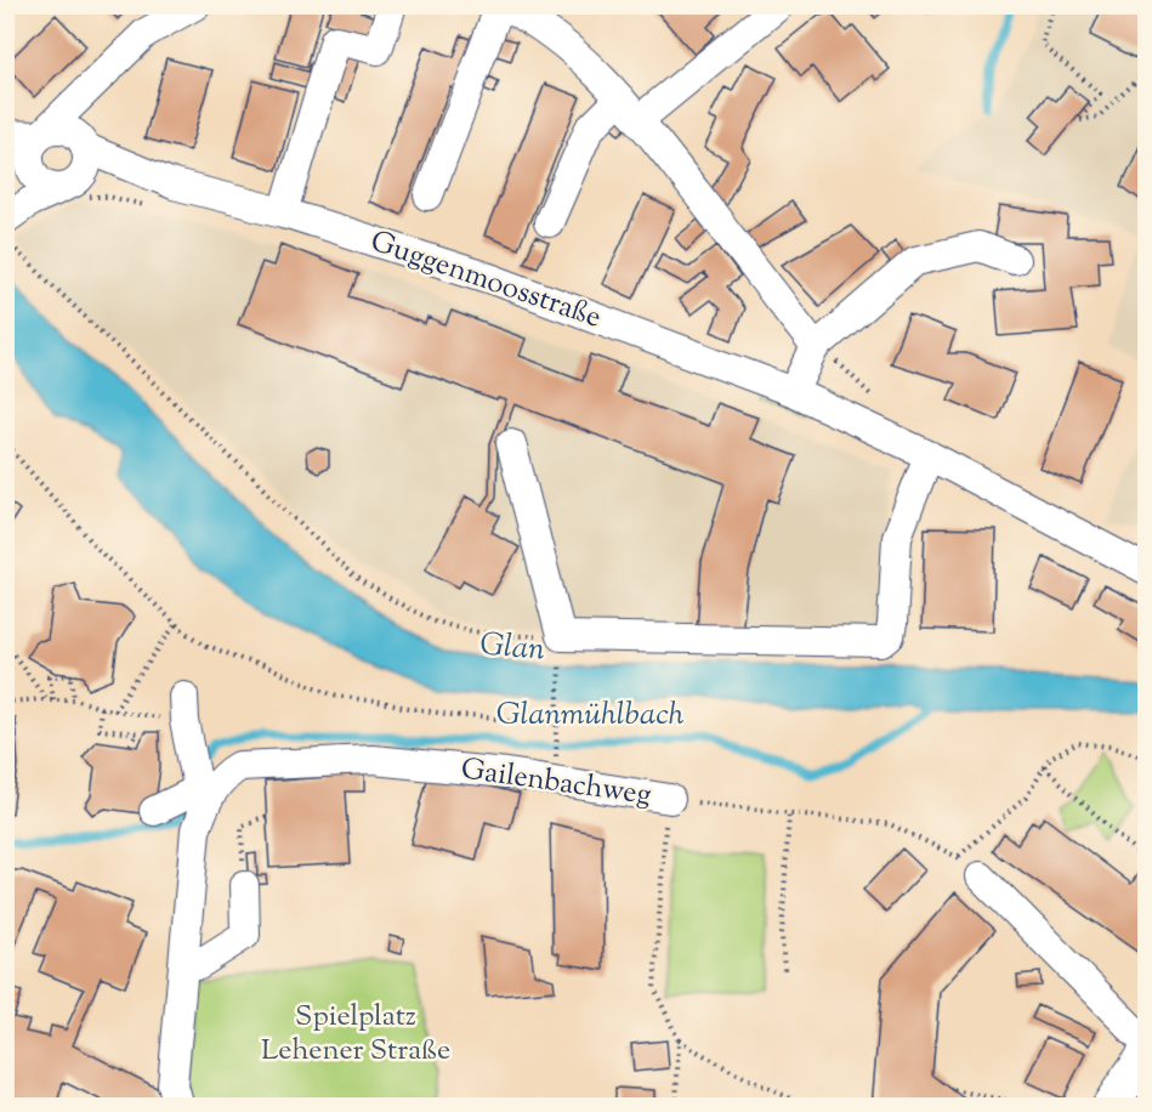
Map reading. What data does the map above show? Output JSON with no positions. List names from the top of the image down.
{
  "streets": {
    "street": ["Guggenmoosstraße", "Gailenbachweg"]
  },
  "water": ["Glan", "Glanmühlbach"],
  "parks": ["Spielplatz Lehener Straße"]
}
